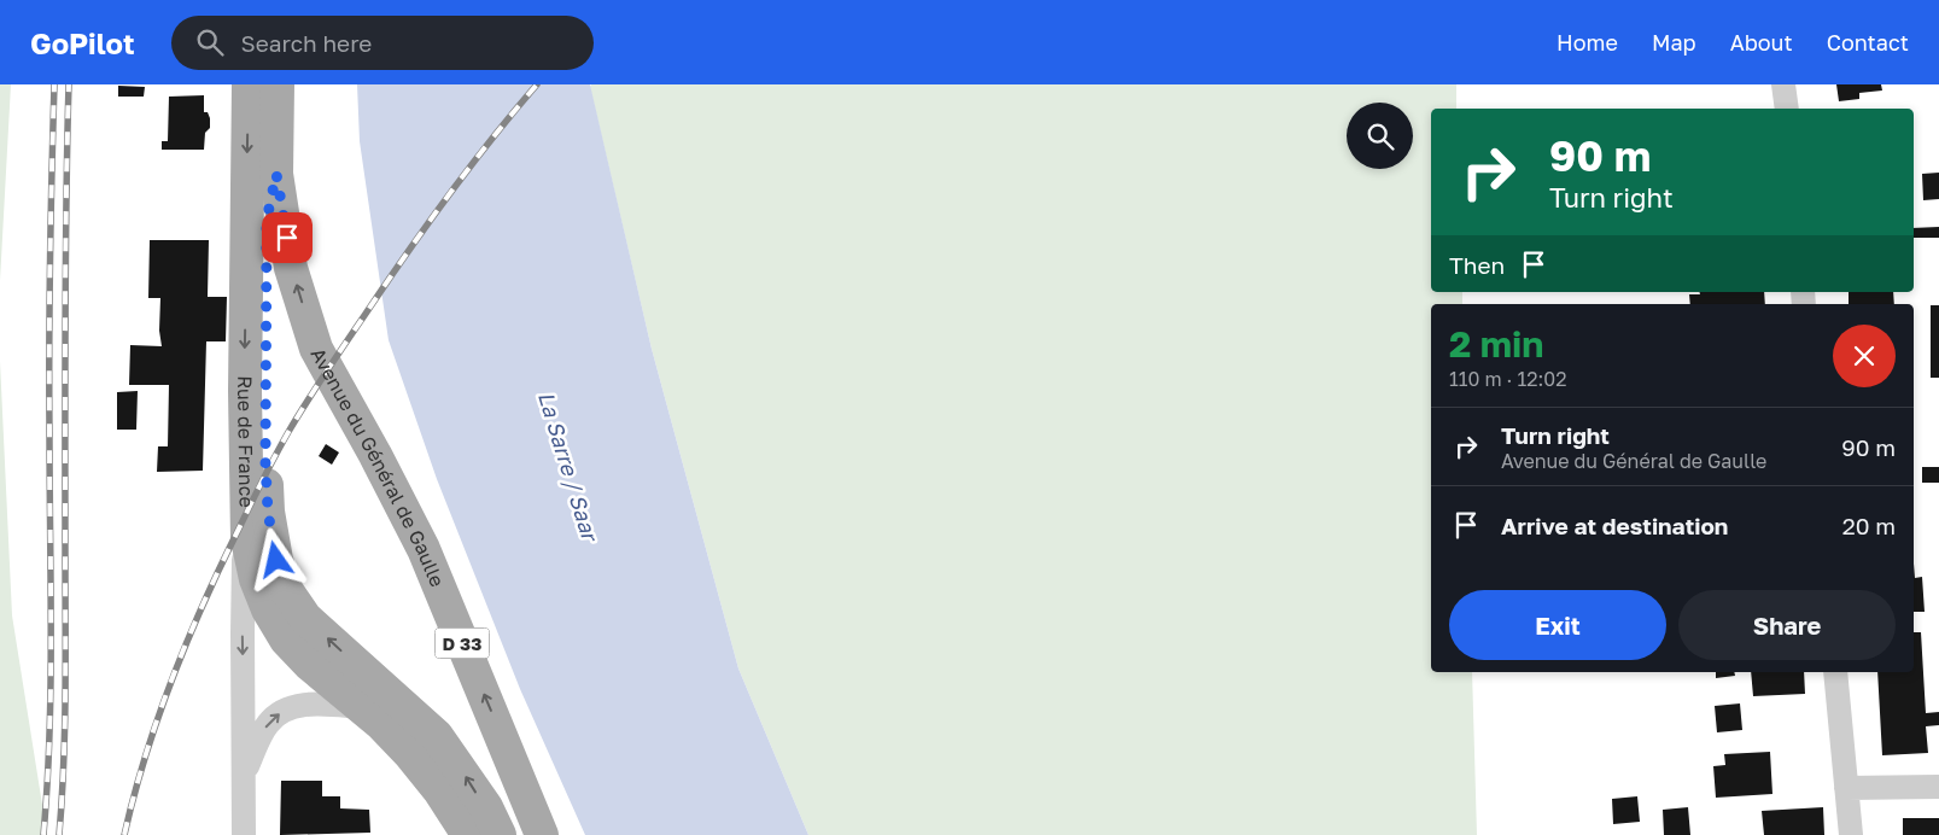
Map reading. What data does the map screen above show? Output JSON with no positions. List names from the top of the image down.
{
  "streets": {
    "main road": ["Rue de France", "Avenue du Général de Gaulle", "D 33"]
  },
  "one_way": ["Rue de France"],
  "water": ["La Sarre / Saar"],
  "page": {
    "header": "GoPilot",
    "search": "Search here",
    "nav": [
      "Home",
      "Map",
      "About",
      "Contact"
    ],
    "turn": ["90 m", "Turn right"],
    "then": "Then",
    "heading": ["2 min", "110 m · 12:02"],
    "list": [
      {
        "name": "Turn right",
        "note": "Avenue du Général de Gaulle",
        "value": "90 m"
      },
      {
        "name": "Arrive at destination",
        "value": "20 m"
      }
    ],
    "buttons": ["Exit", "Share"]
  }
}
